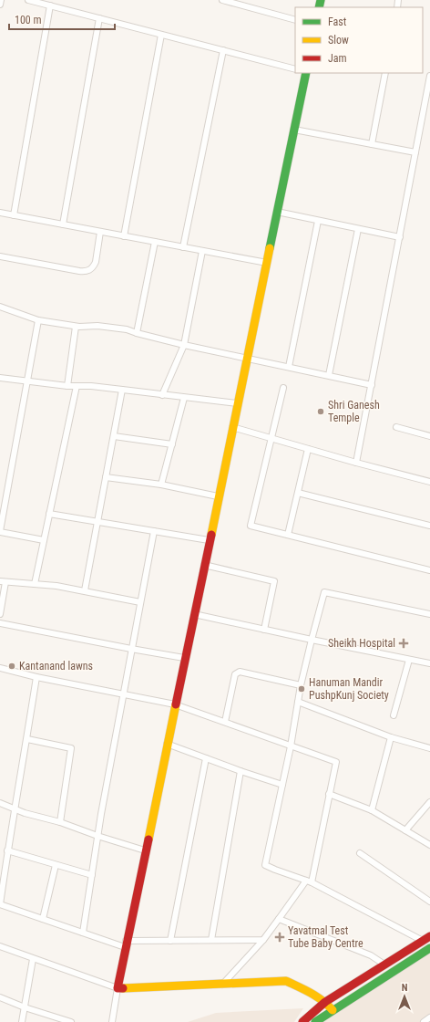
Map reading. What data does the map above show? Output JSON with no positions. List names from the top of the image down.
{
  "places": {
    "other": ["Shri Ganesh Temple", "Kantanand lawns", "Hanuman Mandir PushpKunj Society"],
    "health": ["Sheikh Hospital", "Yavatmal Test Tube Baby Centre"]
  },
  "legend": ["Fast", "Slow", "Jam"],
  "scale_bar": "100 m",
  "north": "top"
}
